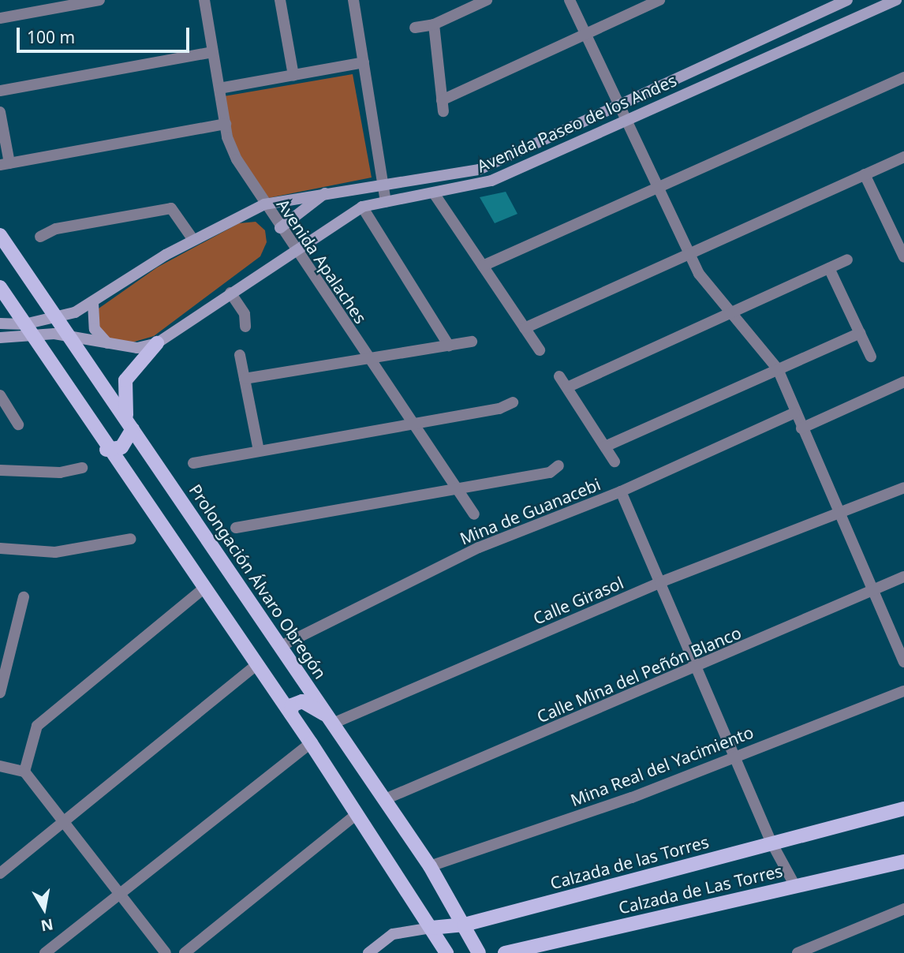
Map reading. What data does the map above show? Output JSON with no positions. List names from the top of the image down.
{
  "streets": {
    "main road": ["Prolongación Álvaro Obregón", "Calzada de las Torres", "Calzada de Las Torres"],
    "street": [
      "Avenida Paseo de los Andes",
      "Avenida Apalaches",
      "Mina de Guanacebi",
      "Calle Girasol",
      "Calle Mina del Peñón Blanco",
      "Mina Real del Yacimiento"
    ]
  },
  "crossings": [
    ["Avenida Paseo de los Andes", "Avenida Apalaches"],
    ["Avenida Paseo de los Andes", "Prolongación Álvaro Obregón"],
    ["Mina de Guanacebi", "Prolongación Álvaro Obregón"],
    ["Prolongación Álvaro Obregón", "Calle Girasol"],
    ["Prolongación Álvaro Obregón", "Calle Mina del Peñón Blanco"],
    ["Prolongación Álvaro Obregón", "Mina Real del Yacimiento"],
    ["Prolongación Álvaro Obregón", "Calzada de las Torres"]
  ],
  "scale_bar": "100 m",
  "north": "bottom"
}
